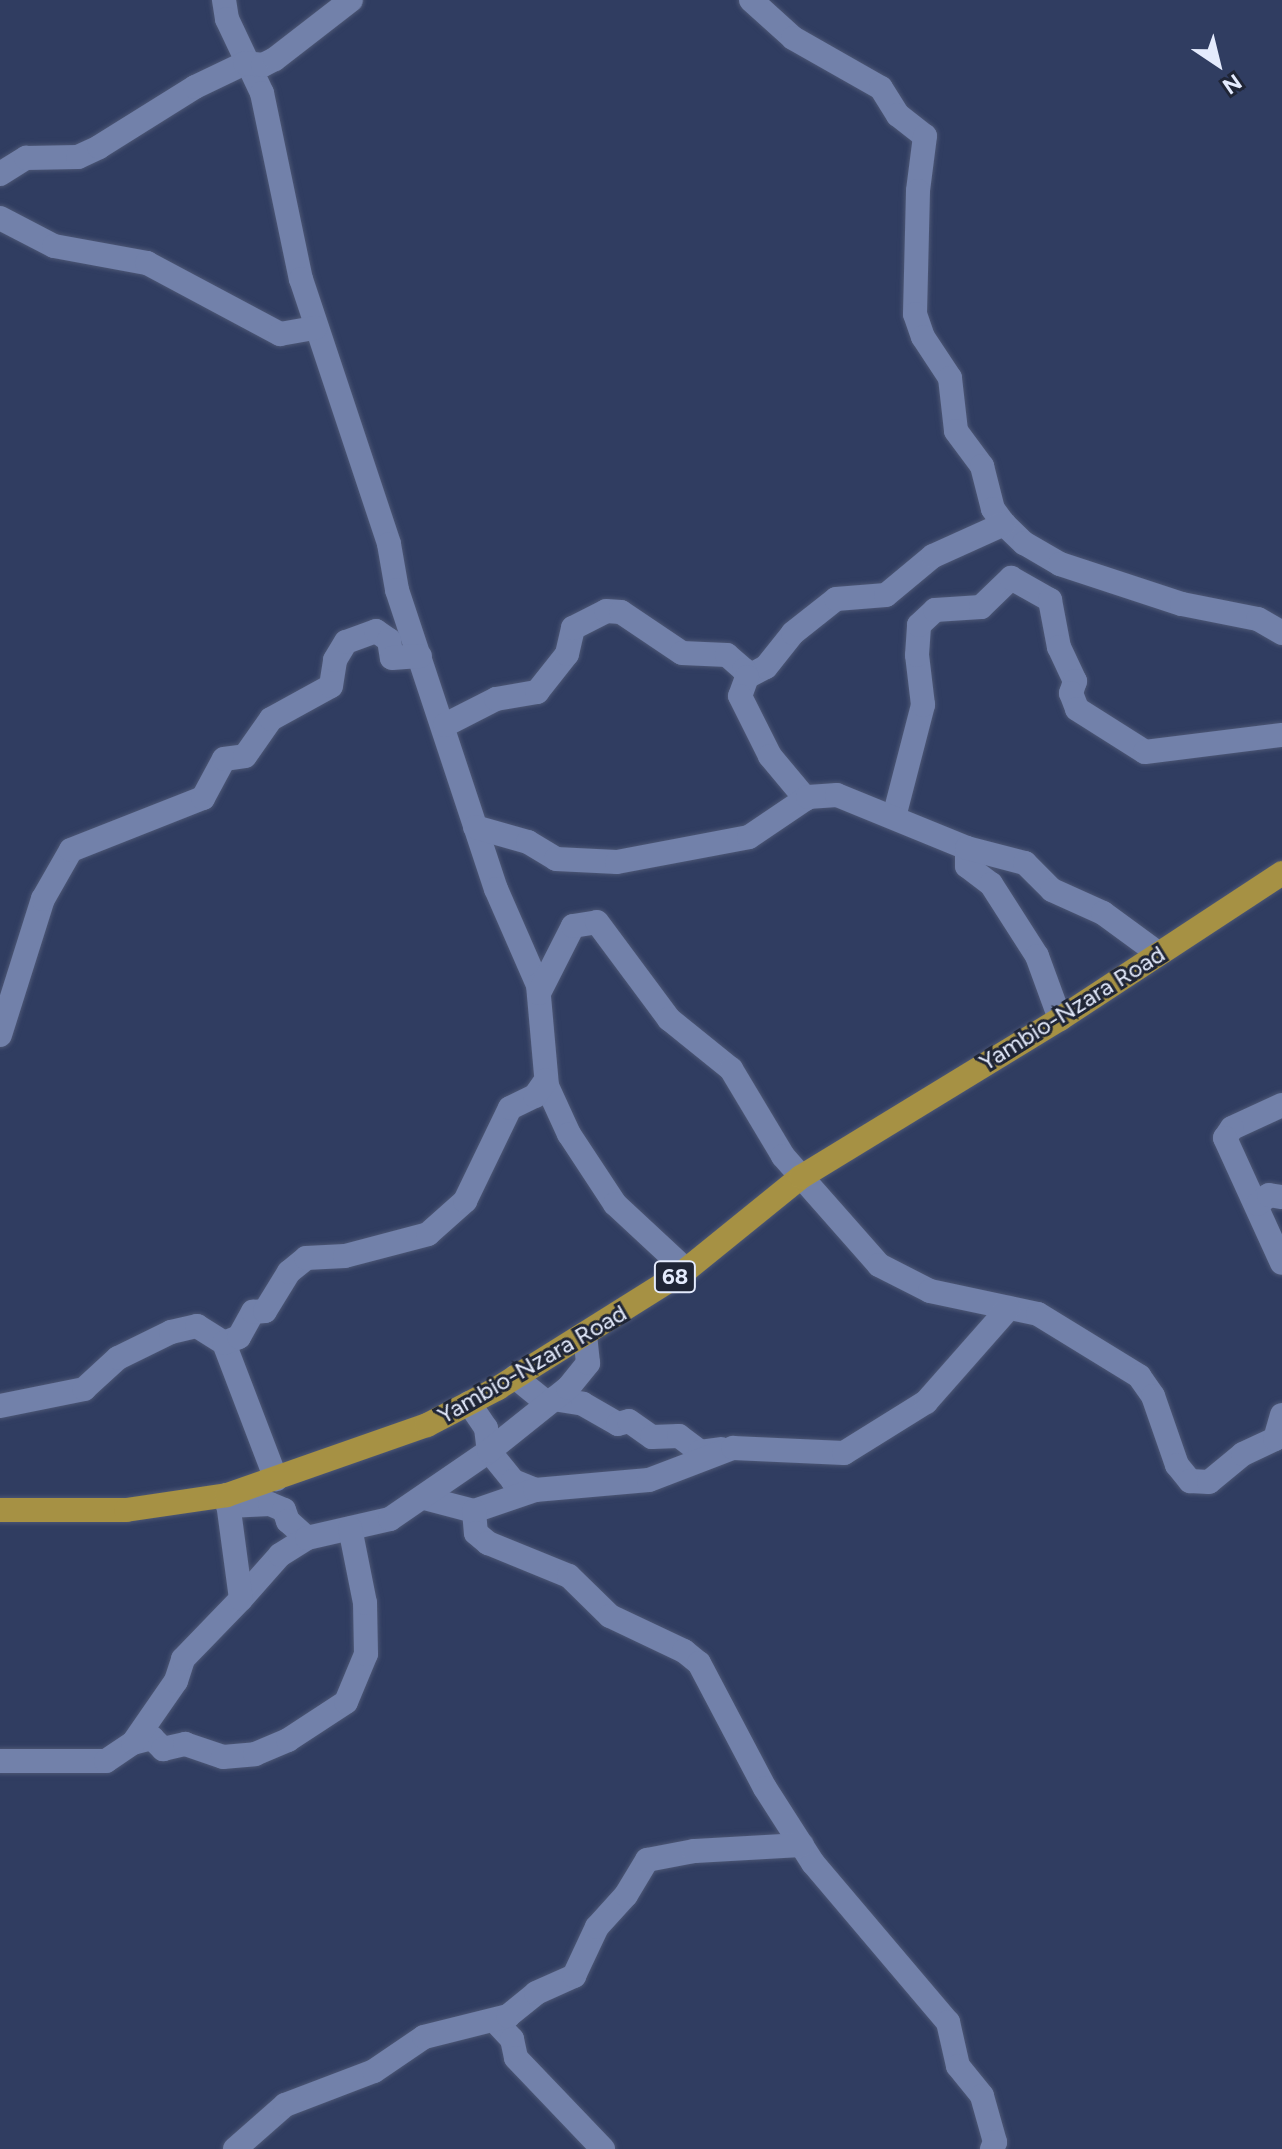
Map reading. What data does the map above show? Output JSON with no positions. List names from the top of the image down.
{
  "streets": {
    "main road": ["Yambio-Nzara Road", "68"]
  },
  "north": "bottom right"
}
